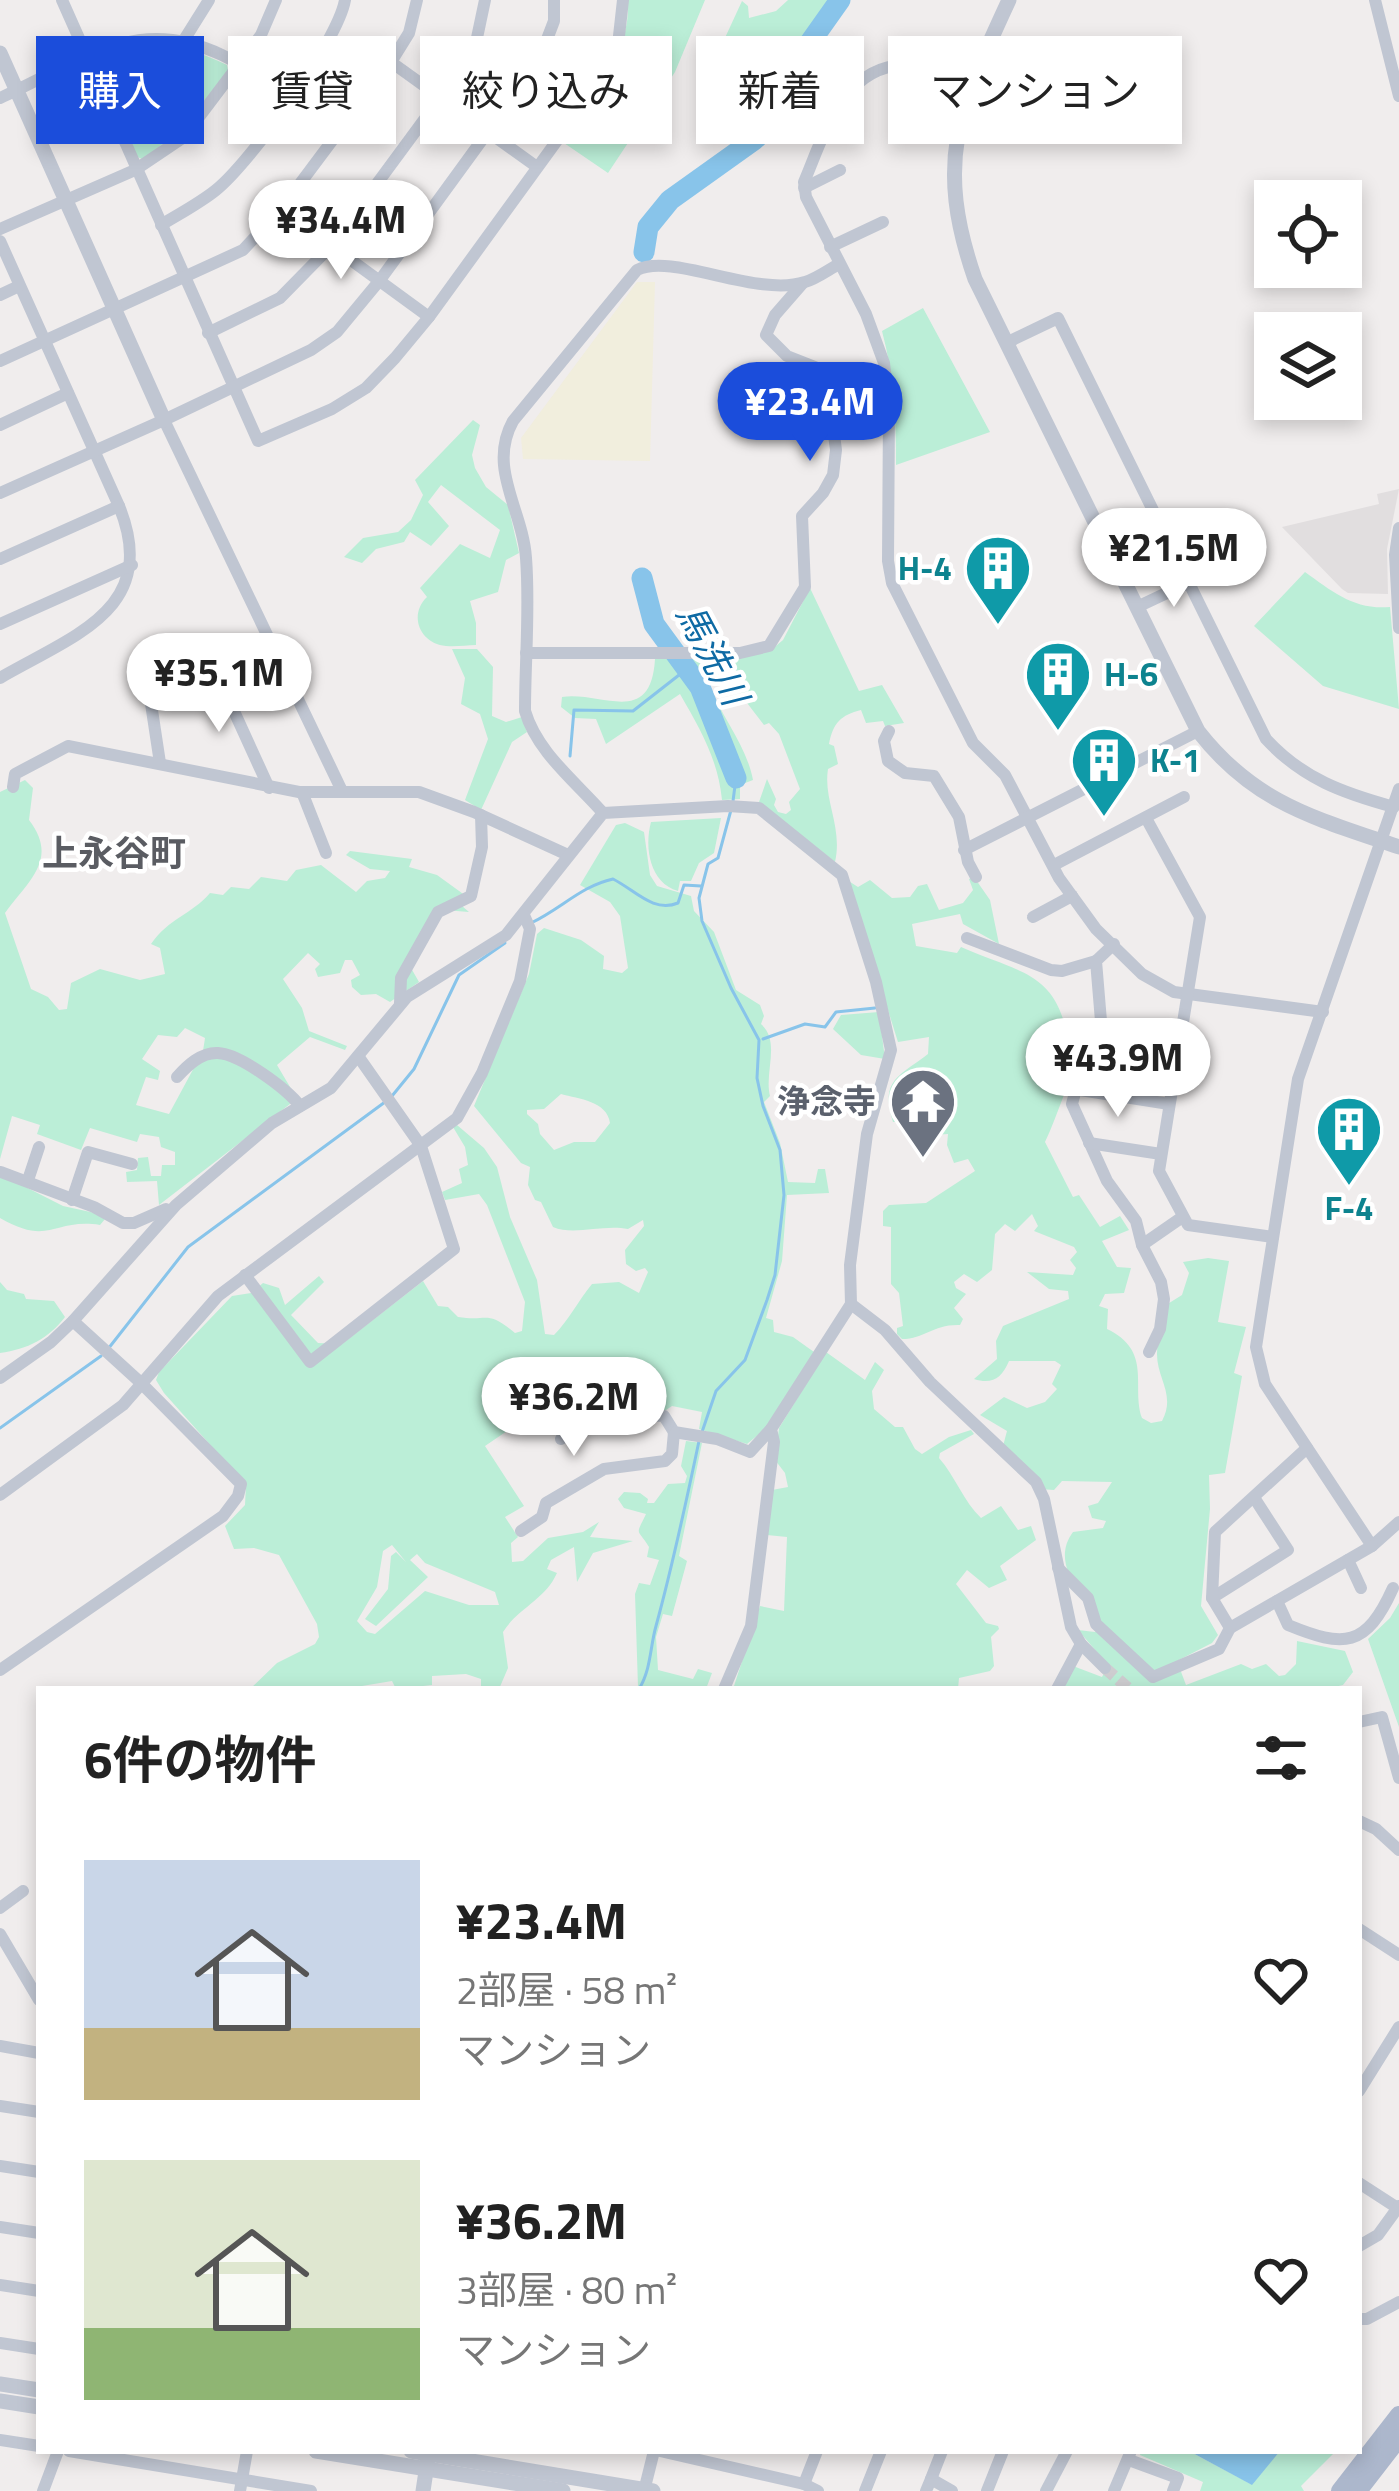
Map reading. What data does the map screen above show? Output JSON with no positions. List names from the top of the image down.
{
  "districts": ["上永谷町"],
  "water": ["馬洗川"],
  "places": {
    "building": [
      "H-4",
      "H-6",
      "K-1",
      "F-4"
    ],
    "temple": ["浄念寺"]
  },
  "page": {
    "chip": [
      "購入",
      "賃貸",
      "絞り込み",
      "新着",
      "マンション"
    ],
    "price": [
      "¥34.4M",
      "¥23.4M",
      "¥21.5M",
      "¥35.1M",
      "¥43.9M",
      "¥36.2M"
    ],
    "heading": "6件の物件",
    "list": [
      {
        "name": "¥23.4M",
        "note": "2部屋 · 58 m² · マンション"
      },
      {
        "name": "¥36.2M",
        "note": "3部屋 · 80 m² · マンション"
      }
    ]
  }
}
